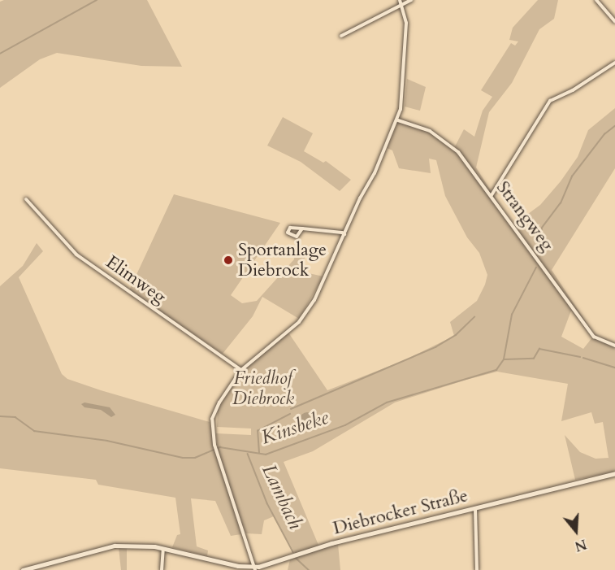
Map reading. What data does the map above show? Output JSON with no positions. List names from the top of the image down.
{
  "streets": {
    "main road": ["Diebrocker Straße"],
    "street": ["Strangweg", "Elimweg"]
  },
  "water": ["Kinsbeke", "Lambach"],
  "parks": ["Friedhof Diebrock"],
  "places": ["Sportanlage Diebrock"],
  "north": "bottom"
}
